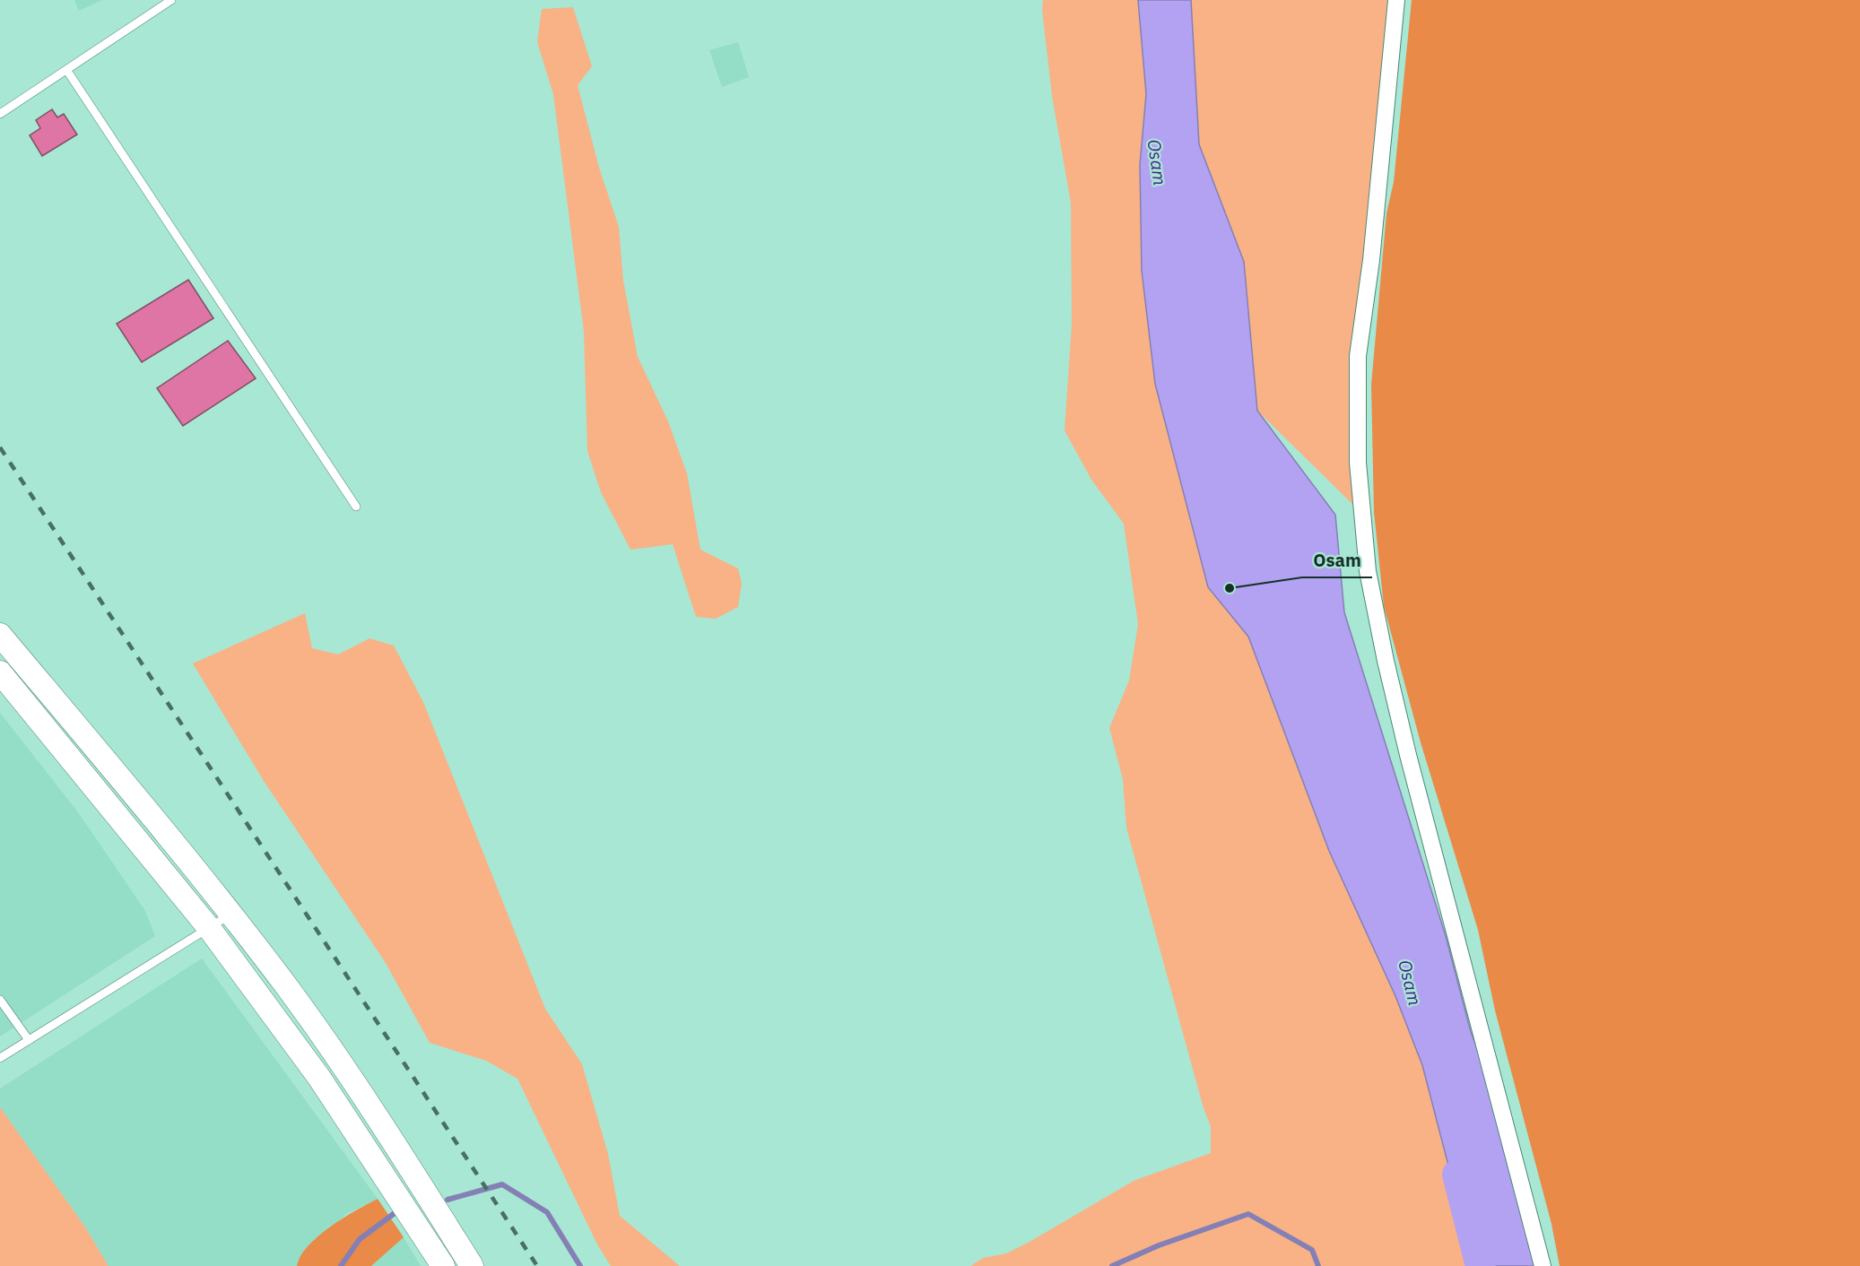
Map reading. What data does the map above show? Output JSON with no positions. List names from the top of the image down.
{
  "water": ["Osam"],
  "places": ["Osam"]
}
